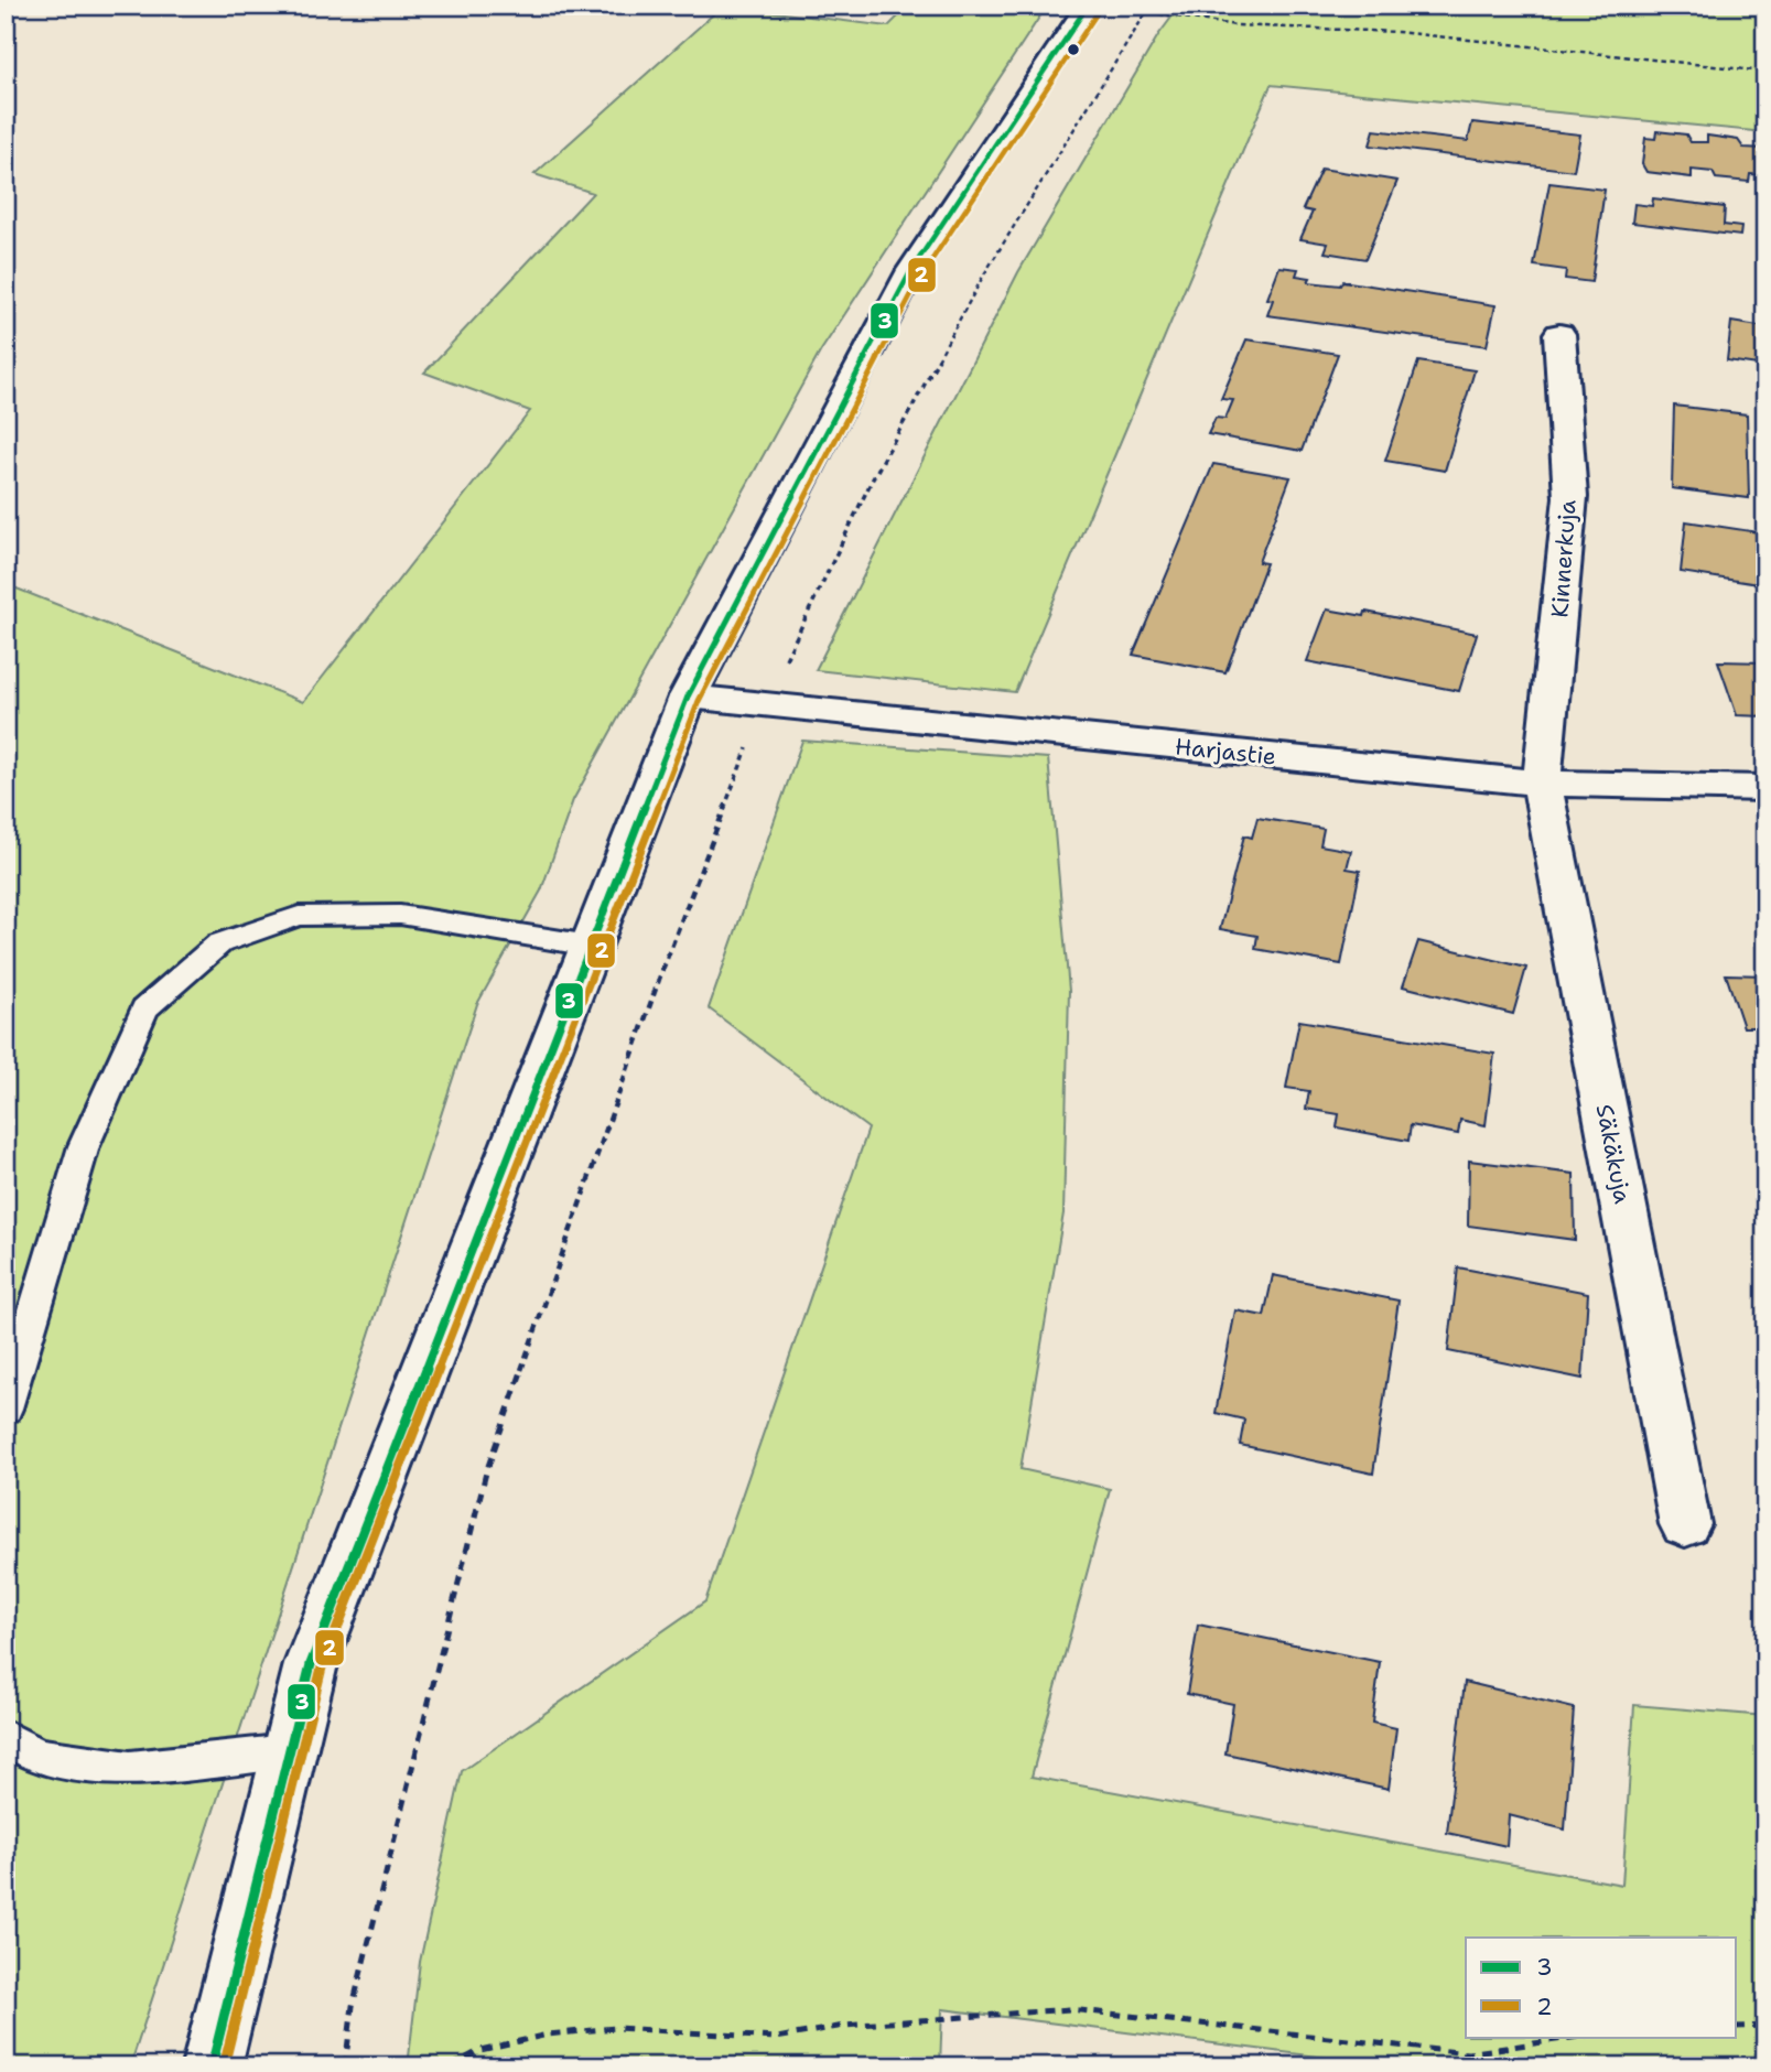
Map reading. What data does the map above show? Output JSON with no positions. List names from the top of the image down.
{
  "streets": {
    "street": ["Kinnerkuja", "Harjastie", "Säkäkuja"]
  },
  "crossings": [
    ["Kinnerkuja", "Harjastie"],
    ["Kinnerkuja", "Säkäkuja"],
    ["Harjastie", "Säkäkuja"]
  ],
  "lines": ["transit line 3", "transit line 2"],
  "legend": ["3", "2"]
}
